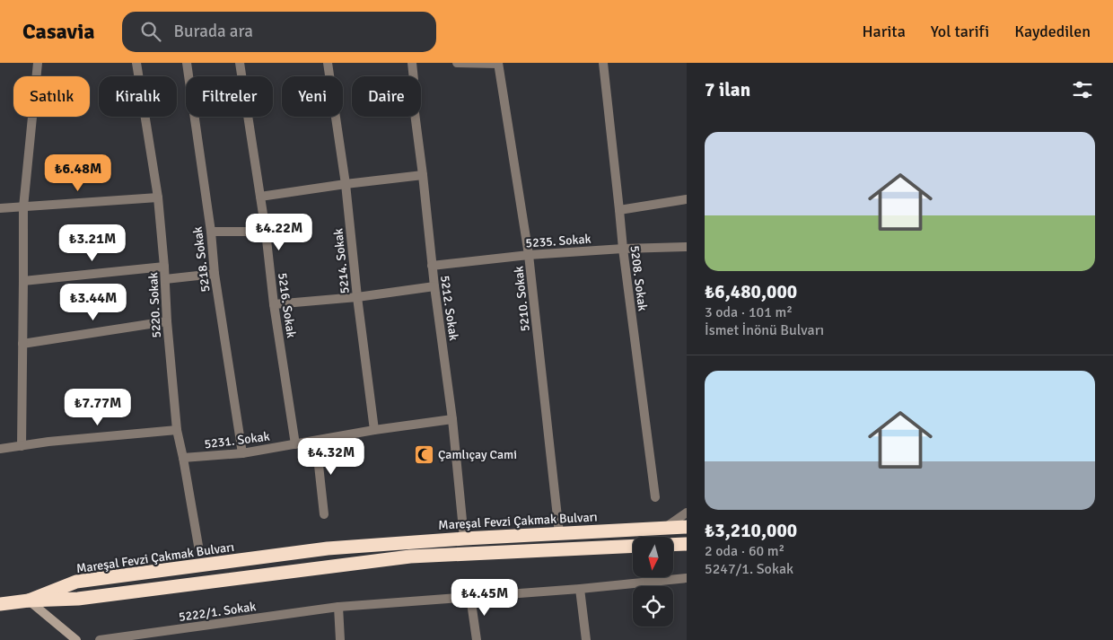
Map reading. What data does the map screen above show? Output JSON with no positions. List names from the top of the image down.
{
  "streets": {
    "highway": ["Mareşal Fevzi Çakmak Bulvarı"],
    "street": [
      "5235. Sokak",
      "5218. Sokak",
      "5214. Sokak",
      "5208. Sokak",
      "5210. Sokak",
      "5220. Sokak",
      "5216. Sokak",
      "5212. Sokak",
      "5231. Sokak",
      "5222/1. Sokak"
    ]
  },
  "crossings": [
    ["5235. Sokak", "5208. Sokak"],
    ["5235. Sokak", "5210. Sokak"],
    ["5235. Sokak", "5212. Sokak"],
    ["5218. Sokak", "5231. Sokak"],
    ["5214. Sokak", "5231. Sokak"],
    ["5210. Sokak", "Mareşal Fevzi Çakmak Bulvarı"],
    ["5220. Sokak", "5231. Sokak"],
    ["5216. Sokak", "5231. Sokak"],
    ["5212. Sokak", "5231. Sokak"],
    ["5212. Sokak", "Mareşal Fevzi Çakmak Bulvarı"]
  ],
  "places": {
    "mosque": ["Çamlıçay Cami"]
  },
  "north": "bottom",
  "page": {
    "header": "Casavia",
    "search": "Burada ara",
    "nav": ["Harita", "Yol tarifi", "Kaydedilen"],
    "heading": "7 ilan",
    "chip": [
      "Satılık",
      "Kiralık",
      "Filtreler",
      "Yeni",
      "Daire"
    ],
    "list": [
      {
        "name": "₺6,480,000",
        "note": "3 oda · 101 m² · İsmet İnönü Bulvarı"
      },
      {
        "name": "₺3,210,000",
        "note": "2 oda · 60 m² · 5247/1. Sokak"
      }
    ],
    "price": [
      "₺6.48M",
      "₺4.22M",
      "₺3.21M",
      "₺3.44M",
      "₺7.77M",
      "₺4.32M",
      "₺4.45M"
    ]
  }
}
